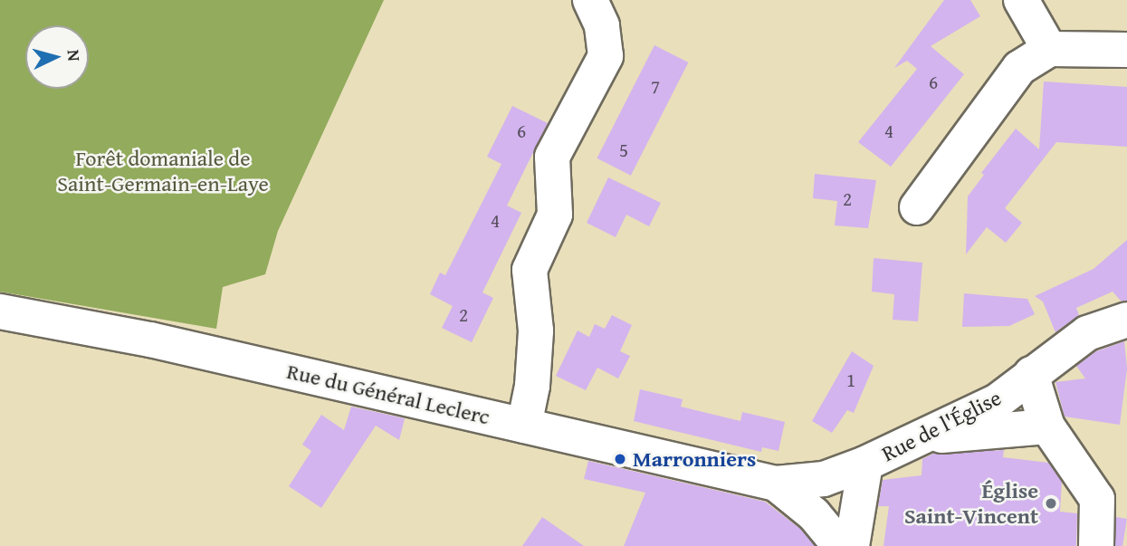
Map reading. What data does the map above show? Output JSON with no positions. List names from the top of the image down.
{
  "streets": {
    "street": ["Rue du Général Leclerc", "Rue de l'Église"]
  },
  "crossings": [
    ["Rue du Général Leclerc", "Rue de l'Église"]
  ],
  "parks": ["Forêt domaniale de Saint-Germain-en-Laye"],
  "places": ["Marronniers", "Église Saint-Vincent"],
  "house_numbers": [
    "6",
    "7",
    "6",
    "4",
    "5",
    "2",
    "4",
    "2",
    "1"
  ],
  "north": "right"
}
